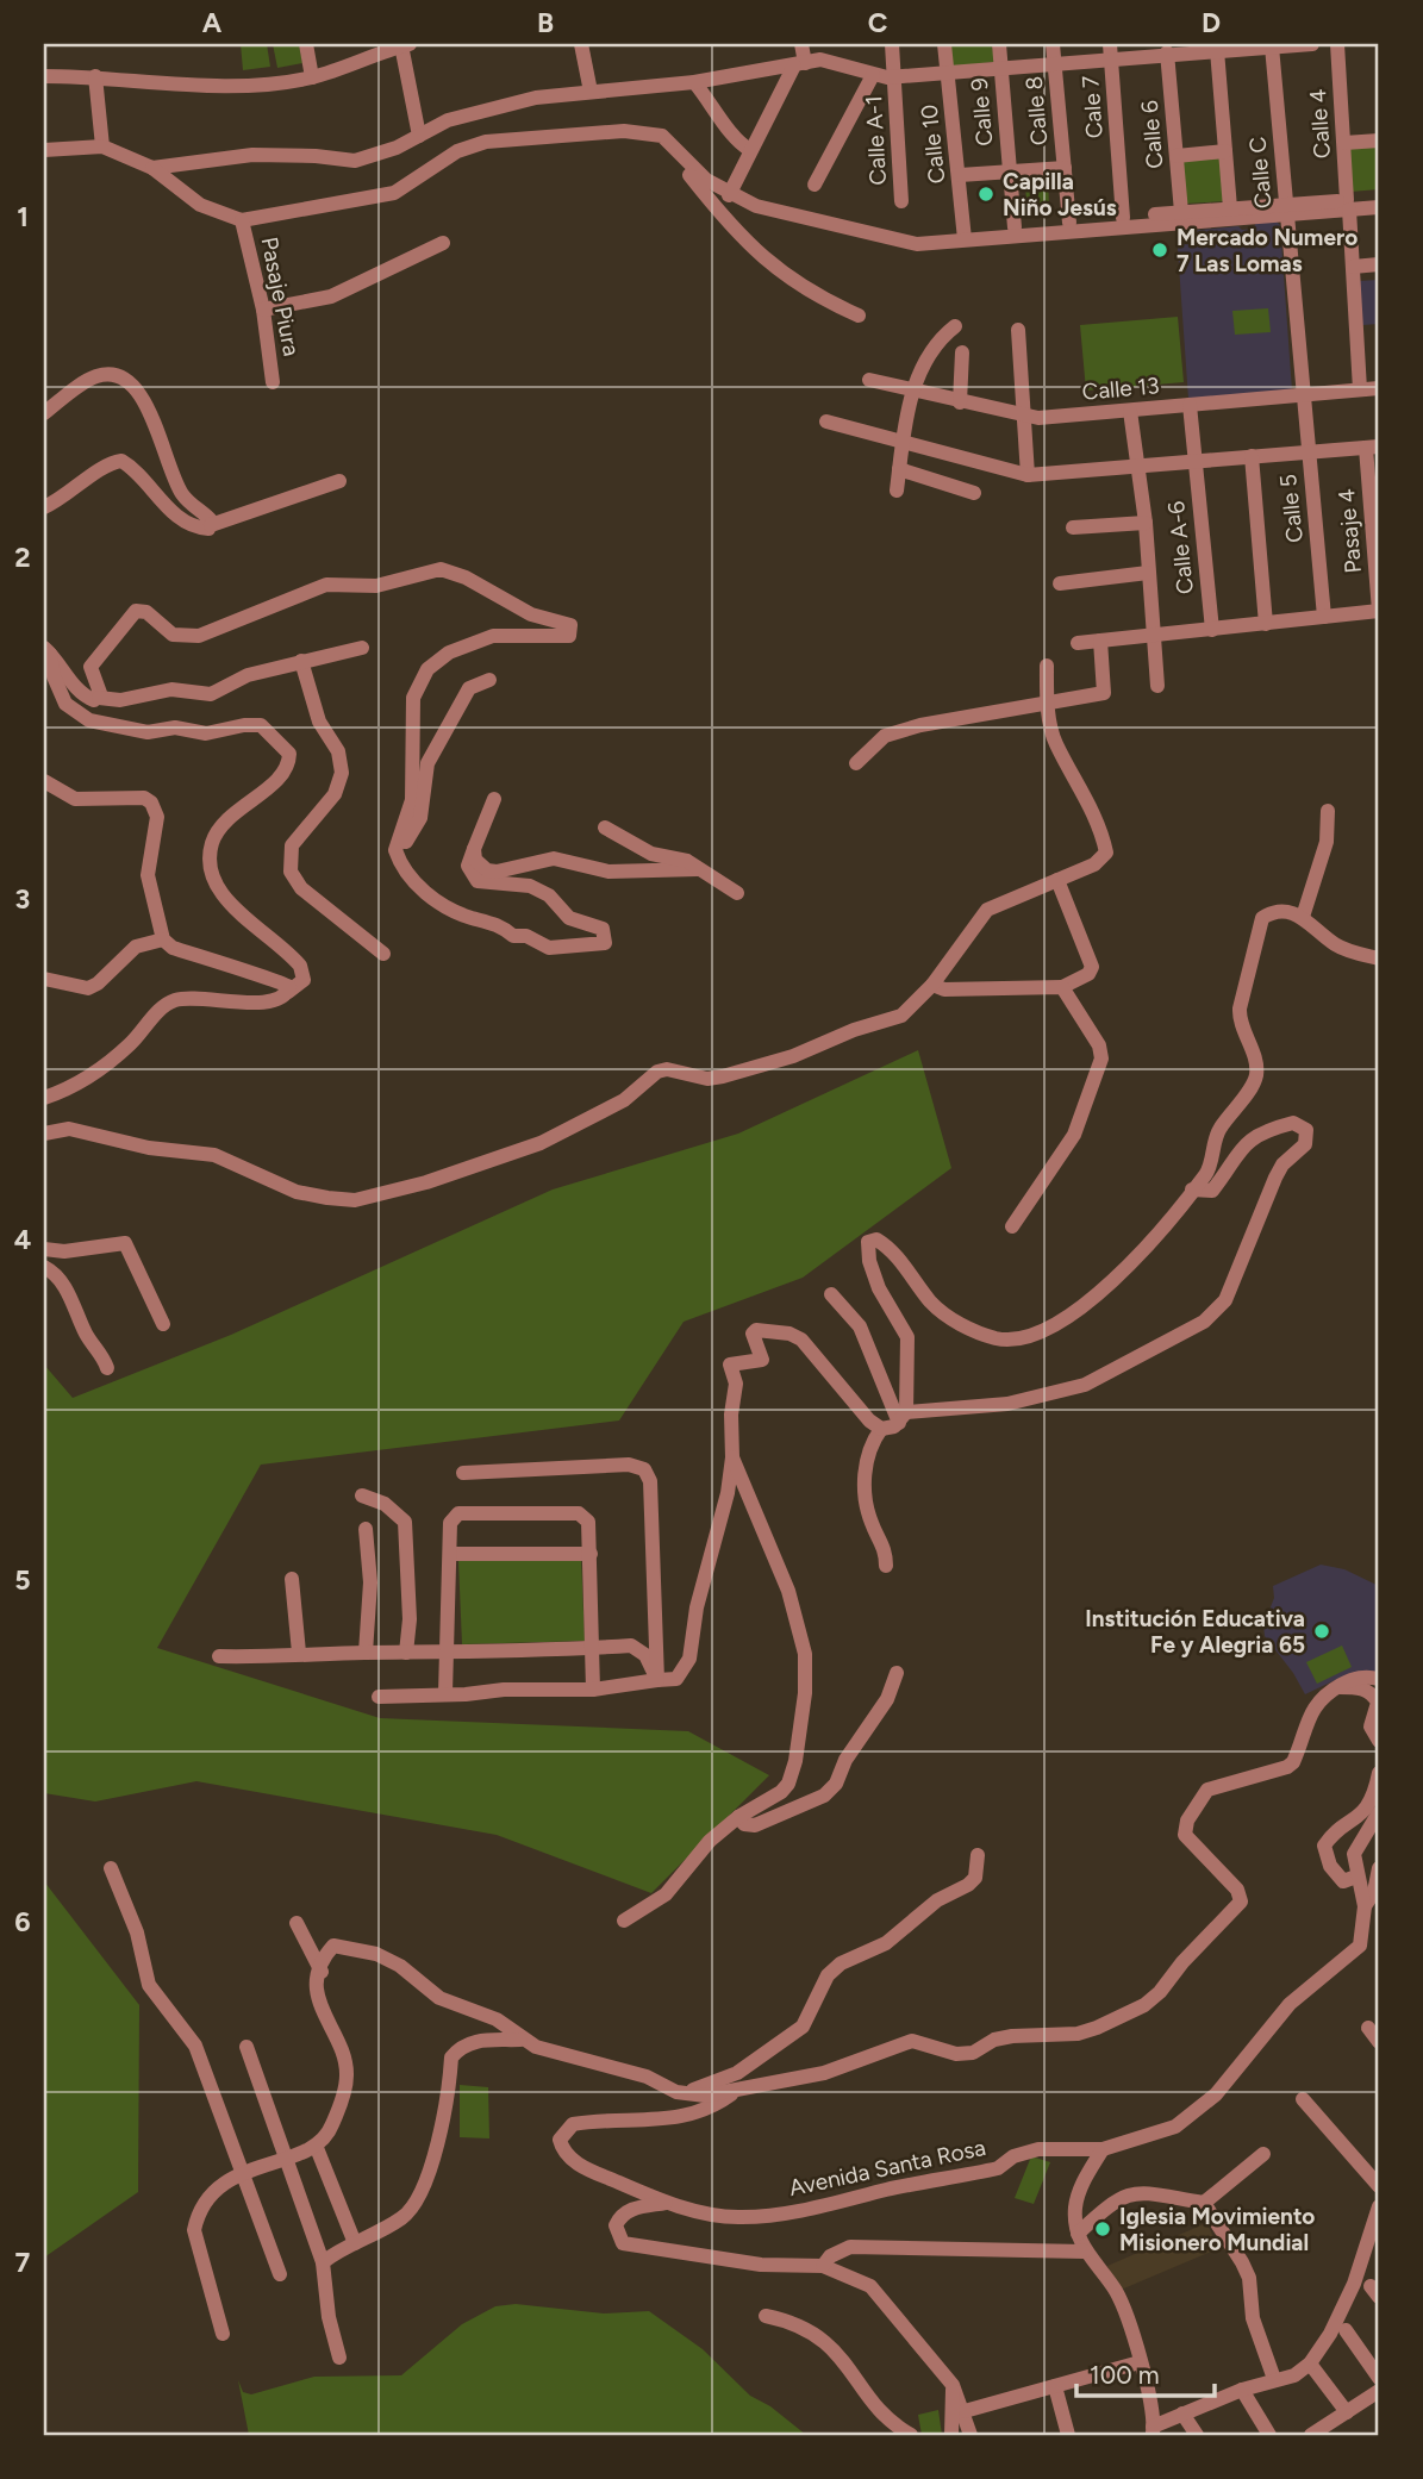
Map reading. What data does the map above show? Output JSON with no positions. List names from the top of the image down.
{
  "streets": {
    "street": [
      "Cale 7",
      "Calle 8",
      "Calle 9",
      "Calle 4",
      "Calle 6",
      "Calle A-1",
      "Calle 10",
      "Calle C",
      "Pasaje Piura",
      "Calle 13",
      "Calle 5",
      "Pasaje 4",
      "Calle A-6",
      "Avenida Santa Rosa"
    ]
  },
  "crossings": [
    ["Calle 4", "Calle 13"],
    ["Calle C", "Calle 13"],
    ["Calle C", "Calle 5"],
    ["Calle 13", "Calle 5"],
    ["Calle 13", "Calle A-6"]
  ],
  "places": [
    "Capilla Niño Jesús",
    "Mercado Numero 7 Las Lomas",
    "Institución Educativa Fe y Alegria 65",
    "Iglesia Movimiento Misionero Mundial"
  ],
  "scale_bar": "100 m",
  "grid": {
    "columns": [
      "A",
      "B",
      "C",
      "D"
    ],
    "rows": [
      "1",
      "2",
      "3",
      "4",
      "5",
      "6",
      "7"
    ]
  }
}
